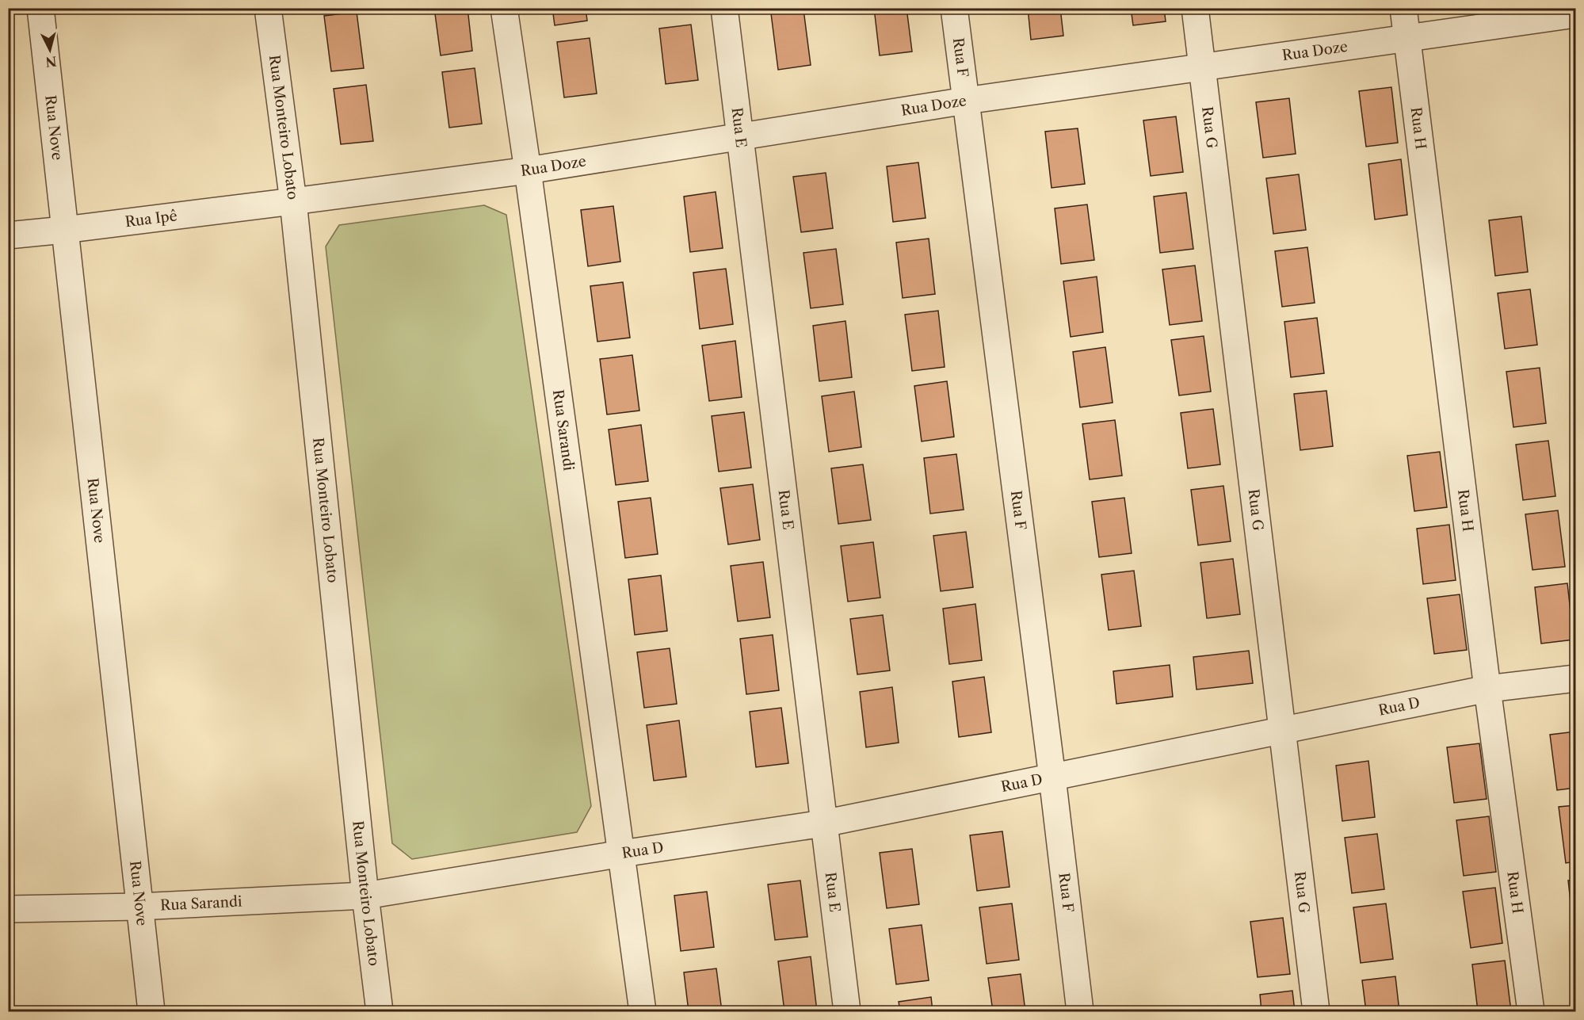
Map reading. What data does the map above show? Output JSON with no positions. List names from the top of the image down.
{
  "streets": {
    "street": [
      "Rua Doze",
      "Rua F",
      "Rua Nove",
      "Rua Monteiro Lobato",
      "Rua E",
      "Rua G",
      "Rua H",
      "Rua Ipê",
      "Rua Sarandi",
      "Rua D"
    ]
  },
  "crossings": [
    ["Rua Doze", "Rua F"],
    ["Rua Doze", "Rua Monteiro Lobato"],
    ["Rua Doze", "Rua E"],
    ["Rua Doze", "Rua G"],
    ["Rua Doze", "Rua H"],
    ["Rua Doze", "Rua Ipê"],
    ["Rua Doze", "Rua Sarandi"],
    ["Rua F", "Rua D"],
    ["Rua Nove", "Rua Ipê"],
    ["Rua Nove", "Rua Sarandi"],
    ["Rua Monteiro Lobato", "Rua Ipê"],
    ["Rua Monteiro Lobato", "Rua Sarandi"],
    ["Rua E", "Rua D"],
    ["Rua G", "Rua D"],
    ["Rua H", "Rua D"],
    ["Rua Sarandi", "Rua D"]
  ],
  "north": "bottom"
}
